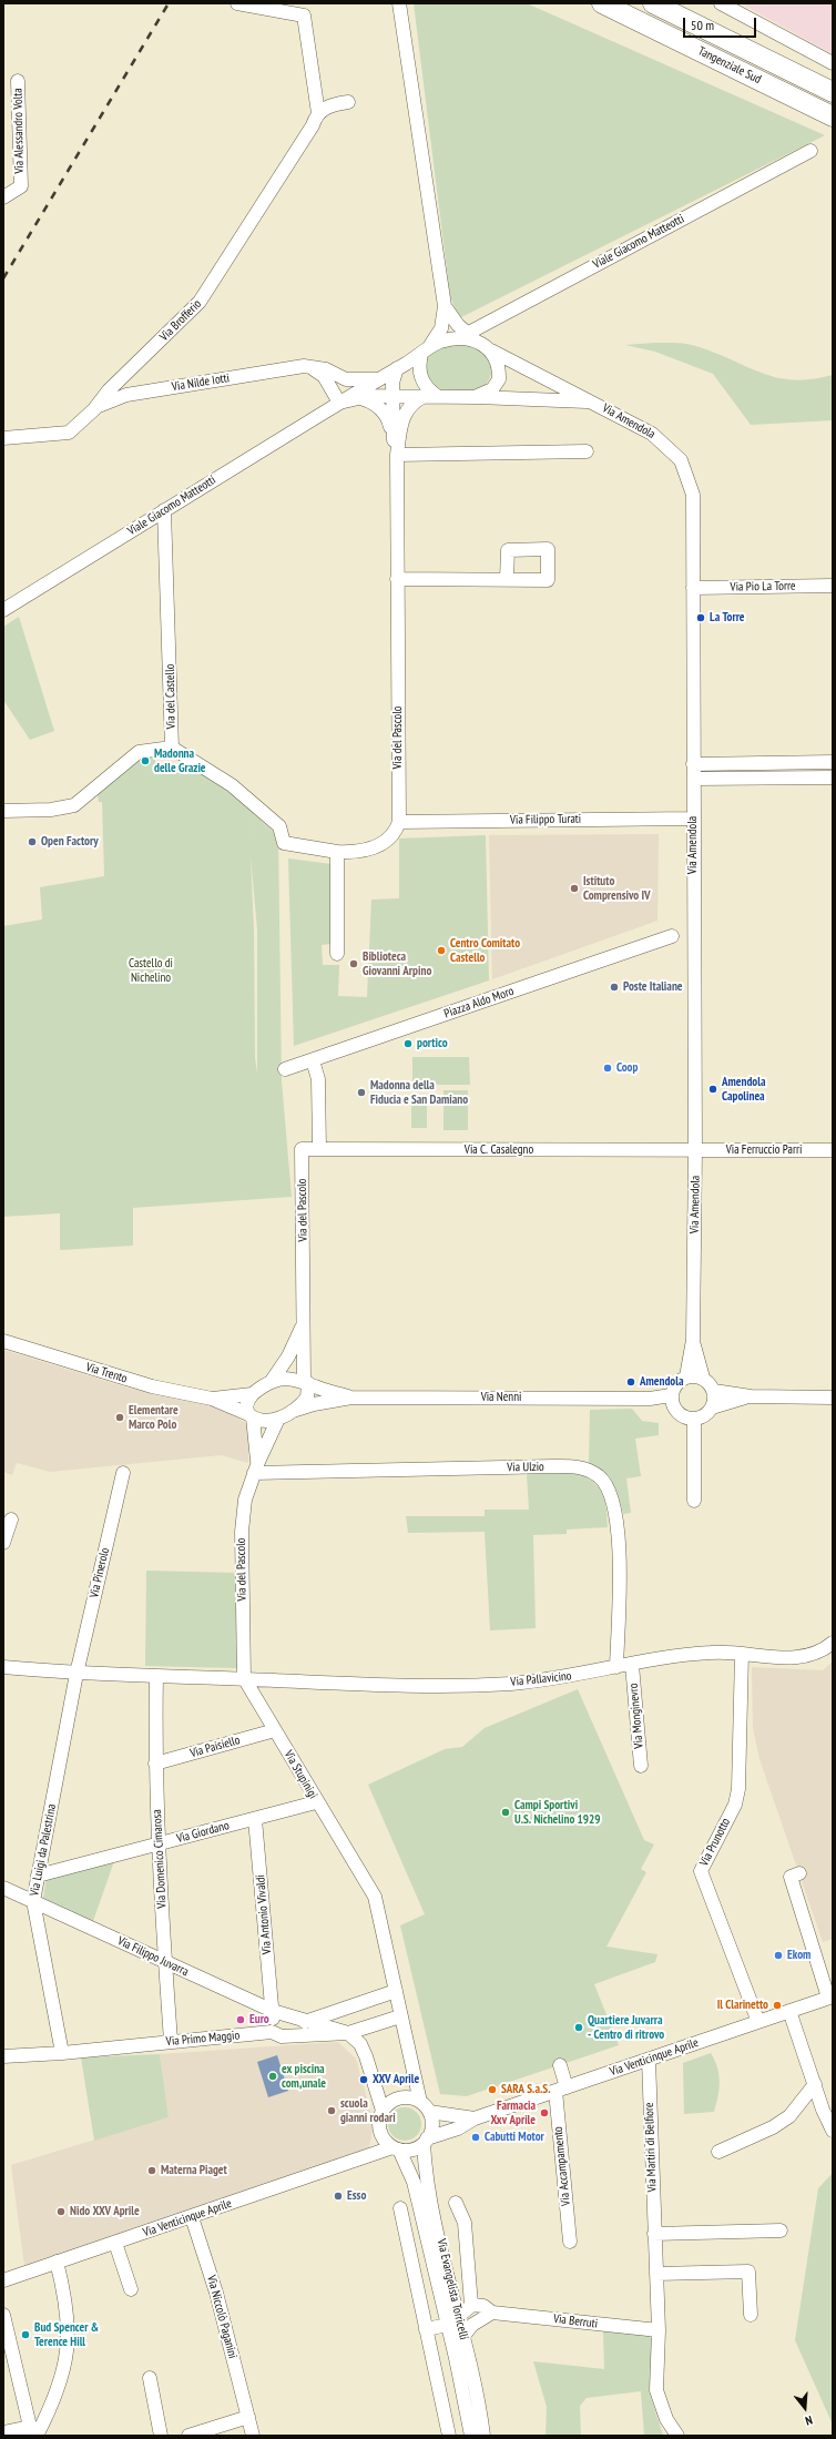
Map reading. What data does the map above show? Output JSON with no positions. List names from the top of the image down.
{
  "streets": {
    "highway": ["Tangenziale Sud"],
    "street": [
      "Via Alessandro Volta",
      "Viale Giacomo Matteotti",
      "Via Brofferio",
      "Via Nilde Iotti",
      "Via Amendola",
      "Via Pio La Torre",
      "Via del Castello",
      "Via del Pascolo",
      "Via Filippo Turati",
      "Piazza Aldo Moro",
      "Via C. Casalegno",
      "Via Ferruccio Parri",
      "Via Trento",
      "Via Nenni",
      "Via Ulzio",
      "Via Pinerolo",
      "Via Pallavicino",
      "Via Monginevro",
      "Via Paisiello",
      "Via Stupinigi",
      "Via Giordano",
      "Via Prunotto",
      "Via Luigi da Palestrina",
      "Via Domenico Cimarosa",
      "Via Antonio Vivaldi",
      "Via Filippo Juvarra",
      "Via Primo Maggio",
      "Via Venticinque Aprile",
      "Via Martiri di Belfiore",
      "Via Accampamento",
      "Via Evangelista Torricelli",
      "Via Niccolò Paganini",
      "Via Berruti"
    ]
  },
  "crossings": [
    ["Viale Giacomo Matteotti", "Via Nilde Iotti"],
    ["Viale Giacomo Matteotti", "Via Amendola"],
    ["Viale Giacomo Matteotti", "Via del Castello"],
    ["Viale Giacomo Matteotti", "Via del Pascolo"],
    ["Via Brofferio", "Via Nilde Iotti"],
    ["Via Amendola", "Via Pio La Torre"],
    ["Via Amendola", "Via del Pascolo"],
    ["Via Amendola", "Via Filippo Turati"],
    ["Via Amendola", "Via C. Casalegno"],
    ["Via Amendola", "Via Ferruccio Parri"],
    ["Via Amendola", "Via Nenni"],
    ["Via del Pascolo", "Via Filippo Turati"],
    ["Via del Pascolo", "Via C. Casalegno"],
    ["Via del Pascolo", "Via Trento"],
    ["Via del Pascolo", "Via Nenni"],
    ["Via del Pascolo", "Via Ulzio"],
    ["Via del Pascolo", "Via Pallavicino"],
    ["Via del Pascolo", "Via Stupinigi"],
    ["Via C. Casalegno", "Via Ferruccio Parri"],
    ["Via Ulzio", "Via Pallavicino"],
    ["Via Pinerolo", "Via Luigi da Palestrina"],
    ["Via Pallavicino", "Via Monginevro"],
    ["Via Pallavicino", "Via Stupinigi"],
    ["Via Pallavicino", "Via Prunotto"],
    ["Via Paisiello", "Via Stupinigi"],
    ["Via Paisiello", "Via Domenico Cimarosa"],
    ["Via Stupinigi", "Via Giordano"],
    ["Via Stupinigi", "Via Primo Maggio"],
    ["Via Stupinigi", "Via Venticinque Aprile"],
    ["Via Stupinigi", "Via Evangelista Torricelli"],
    ["Via Giordano", "Via Luigi da Palestrina"],
    ["Via Giordano", "Via Domenico Cimarosa"],
    ["Via Giordano", "Via Antonio Vivaldi"],
    ["Via Prunotto", "Via Venticinque Aprile"],
    ["Via Luigi da Palestrina", "Via Filippo Juvarra"],
    ["Via Luigi da Palestrina", "Via Primo Maggio"],
    ["Via Domenico Cimarosa", "Via Filippo Juvarra"],
    ["Via Domenico Cimarosa", "Via Primo Maggio"],
    ["Via Antonio Vivaldi", "Via Filippo Juvarra"],
    ["Via Antonio Vivaldi", "Via Primo Maggio"],
    ["Via Filippo Juvarra", "Via Primo Maggio"],
    ["Via Venticinque Aprile", "Via Martiri di Belfiore"],
    ["Via Venticinque Aprile", "Via Accampamento"],
    ["Via Venticinque Aprile", "Via Evangelista Torricelli"],
    ["Via Venticinque Aprile", "Via Niccolò Paganini"],
    ["Via Martiri di Belfiore", "Via Berruti"],
    ["Via Evangelista Torricelli", "Via Berruti"]
  ],
  "parks": ["Castello di Nichelino"],
  "places": [
    "La Torre",
    "Madonna delle Grazie",
    "Open Factory",
    "Istituto Comprensivo IV",
    "Centro Comitato Castello",
    "Biblioteca Giovanni Arpino",
    "Poste Italiane",
    "portico",
    "Coop",
    "Amendola Capolinea",
    "Madonna della Fiducia e San Damiano",
    "Amendola",
    "Elementare Marco Polo",
    "Campi Sportivi U.S. Nichelino 1929",
    "Ekom",
    "Il Clarinetto",
    "Euro",
    "Quartiere Juvarra - Centro di ritrovo",
    "ex piscina com,unale",
    "XXV Aprile",
    "SARA S.a.S.",
    "scuola gianni rodari",
    "Farmacia Xxv Aprile",
    "Cabutti Motor",
    "Materna Piaget",
    "Esso",
    "Nido XXV Aprile",
    "Bud Spencer & Terence Hill"
  ],
  "scale_bar": "50 m",
  "north": "bottom"
}
